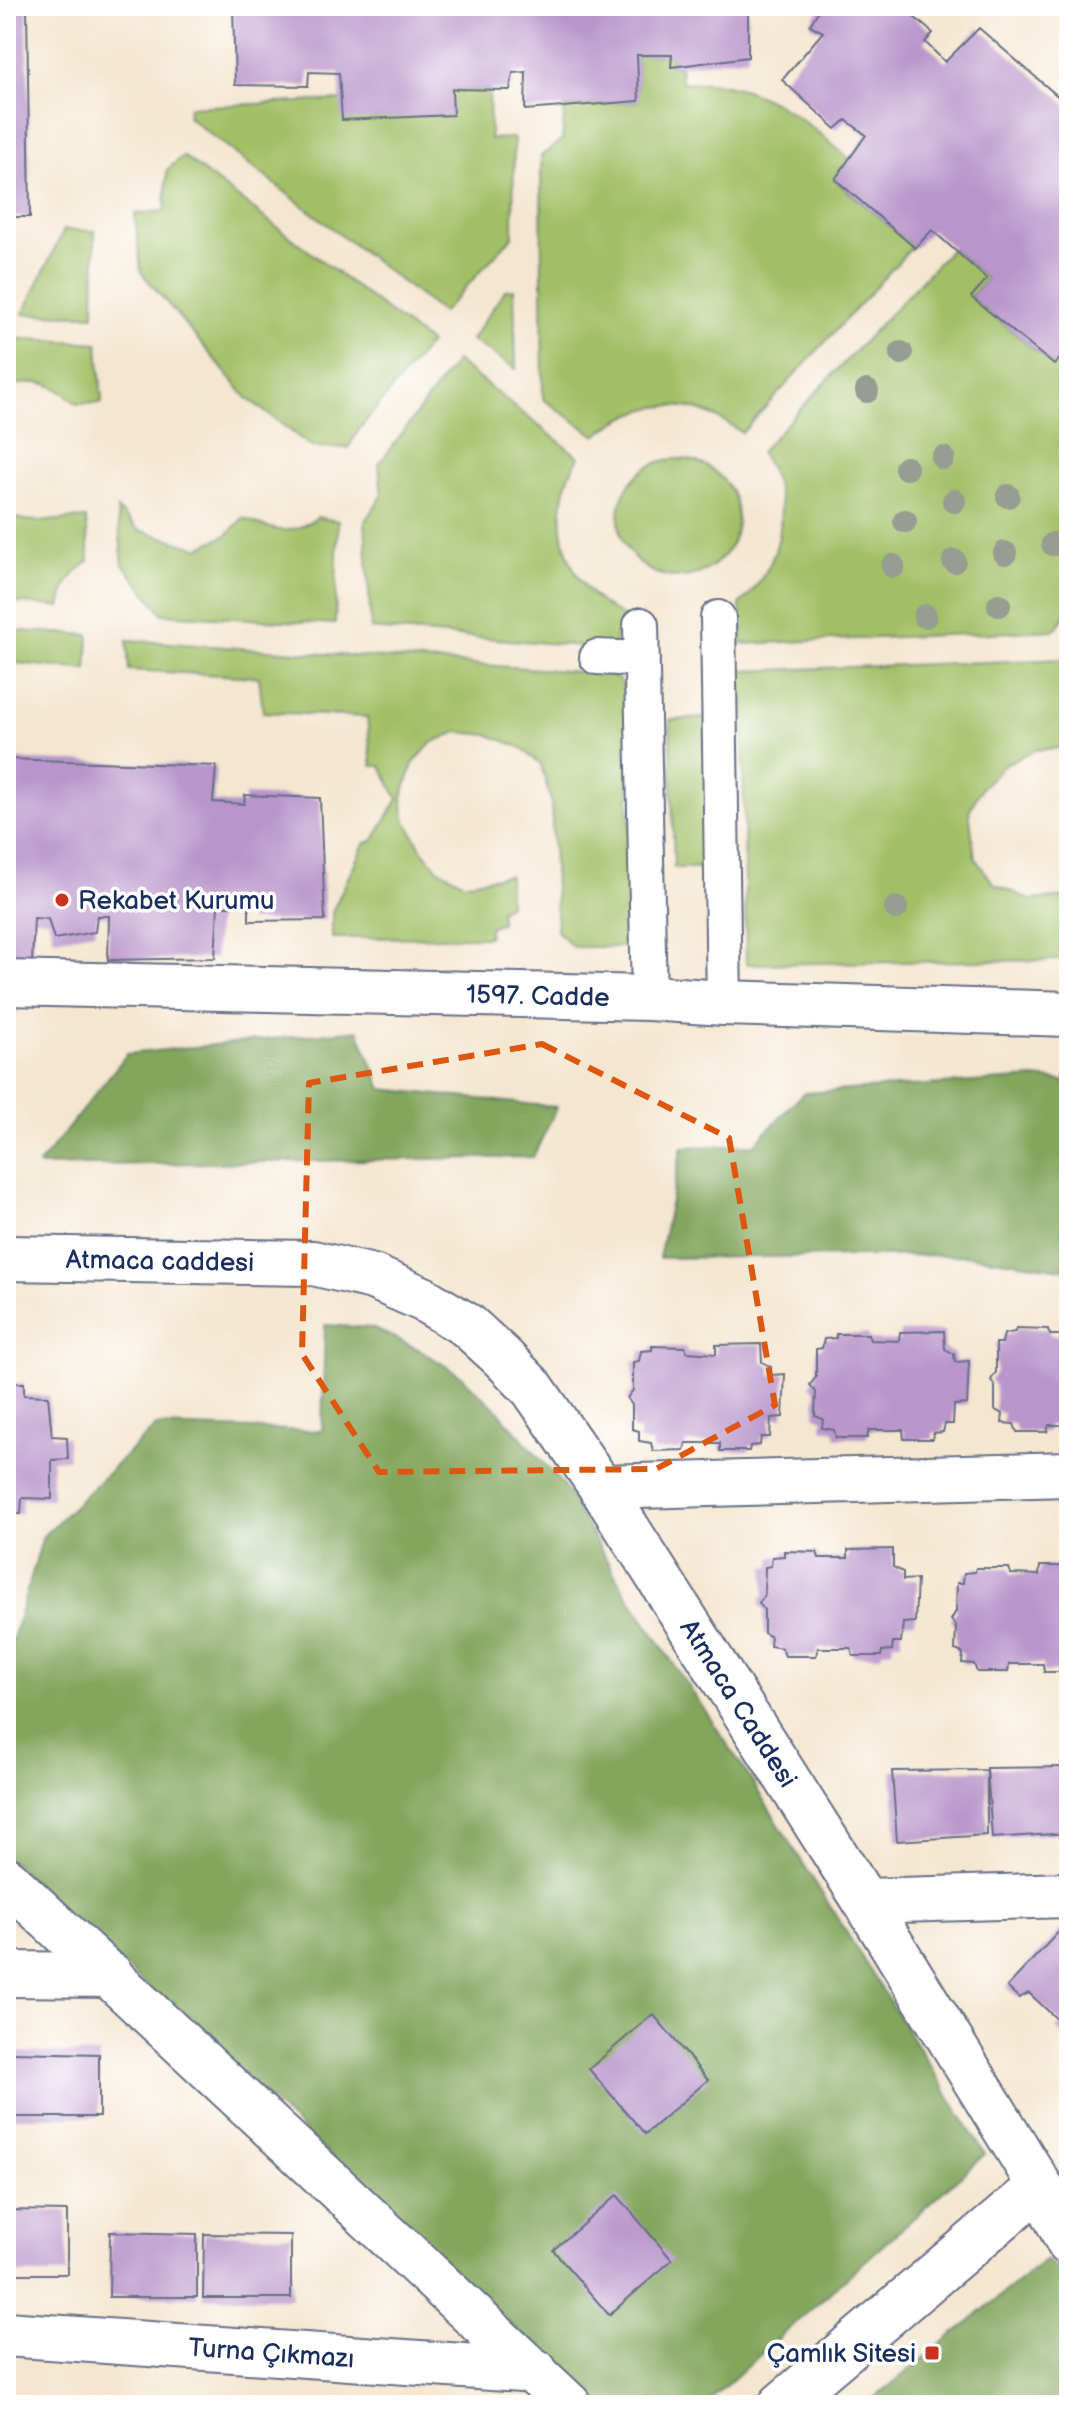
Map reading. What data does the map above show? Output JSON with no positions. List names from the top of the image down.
{
  "streets": {
    "street": [
      "1597. Cadde",
      "Atmaca caddesi",
      "Atmaca Caddesi",
      "Turna Çıkmazı"
    ]
  },
  "crossings": [
    ["Atmaca caddesi", "Atmaca Caddesi"]
  ],
  "places": {
    "other": ["Rekabet Kurumu"],
    "transit": ["Çamlık Sitesi"]
  }
}
